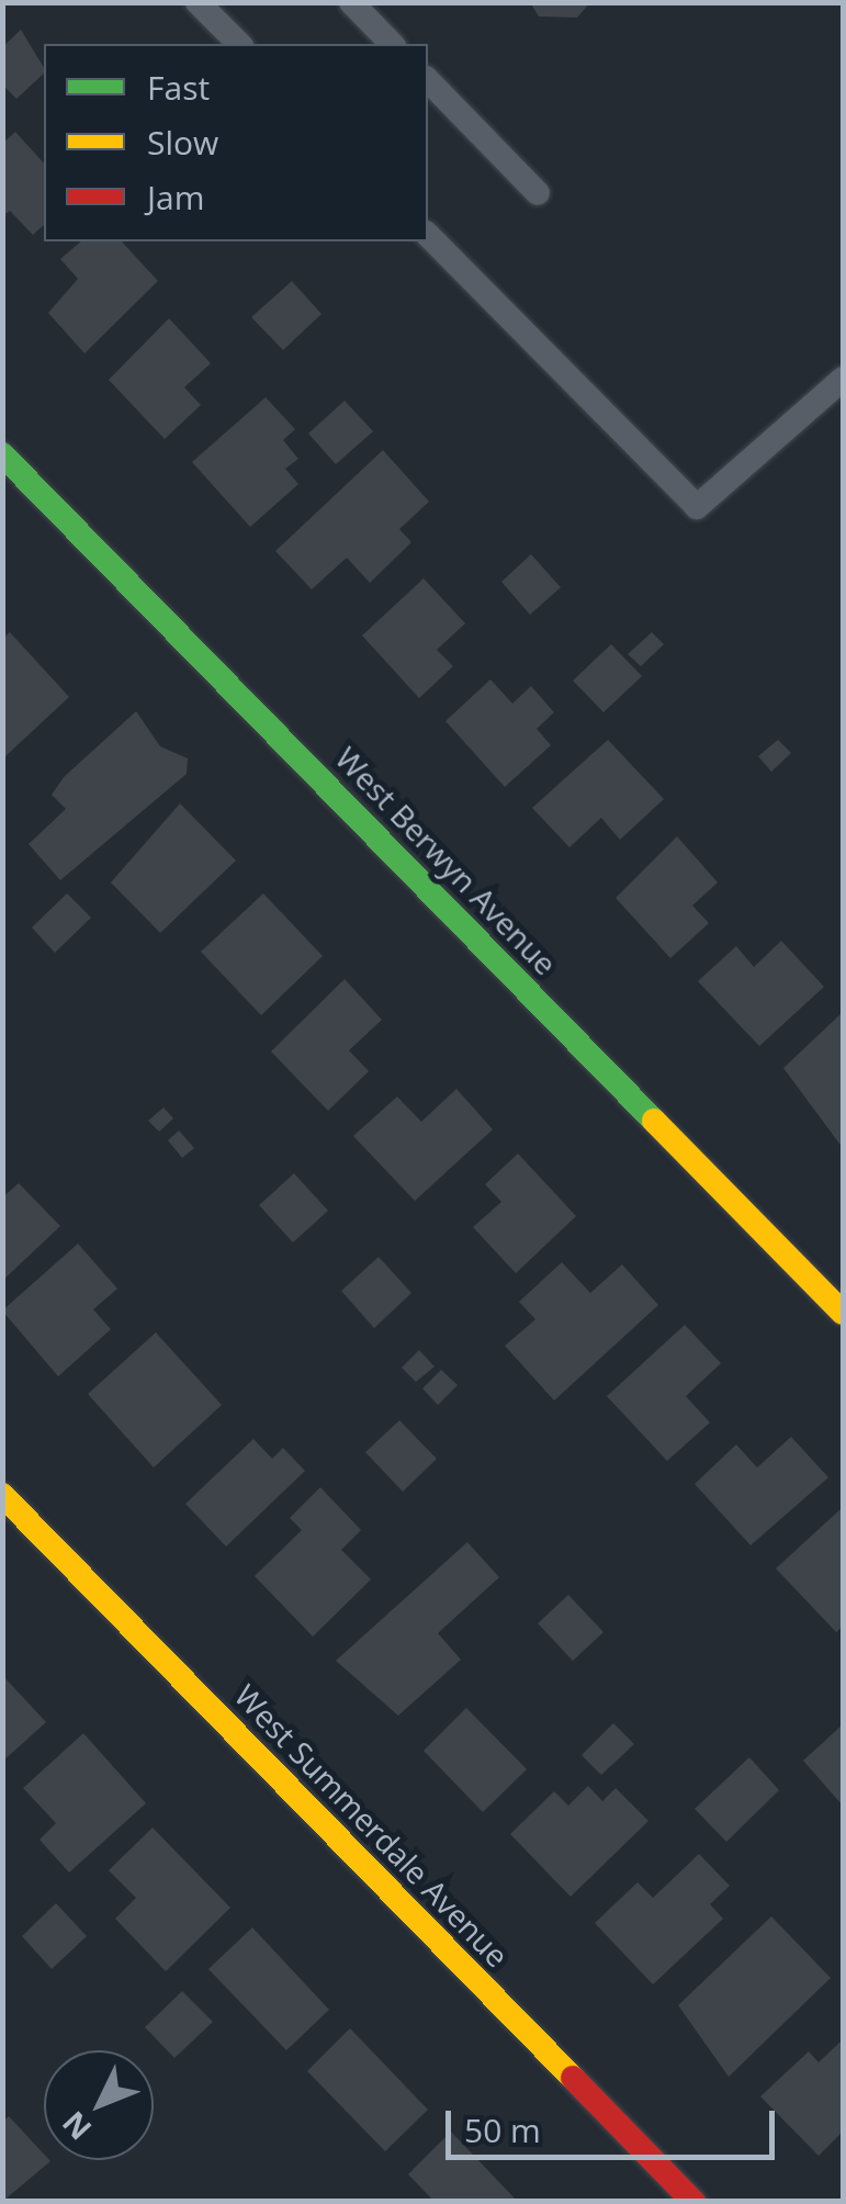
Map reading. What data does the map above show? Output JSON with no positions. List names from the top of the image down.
{
  "streets": {
    "street": ["West Berwyn Avenue", "West Summerdale Avenue"]
  },
  "legend": ["Fast", "Slow", "Jam"],
  "scale_bar": "50 m",
  "north": "bottom left"
}
